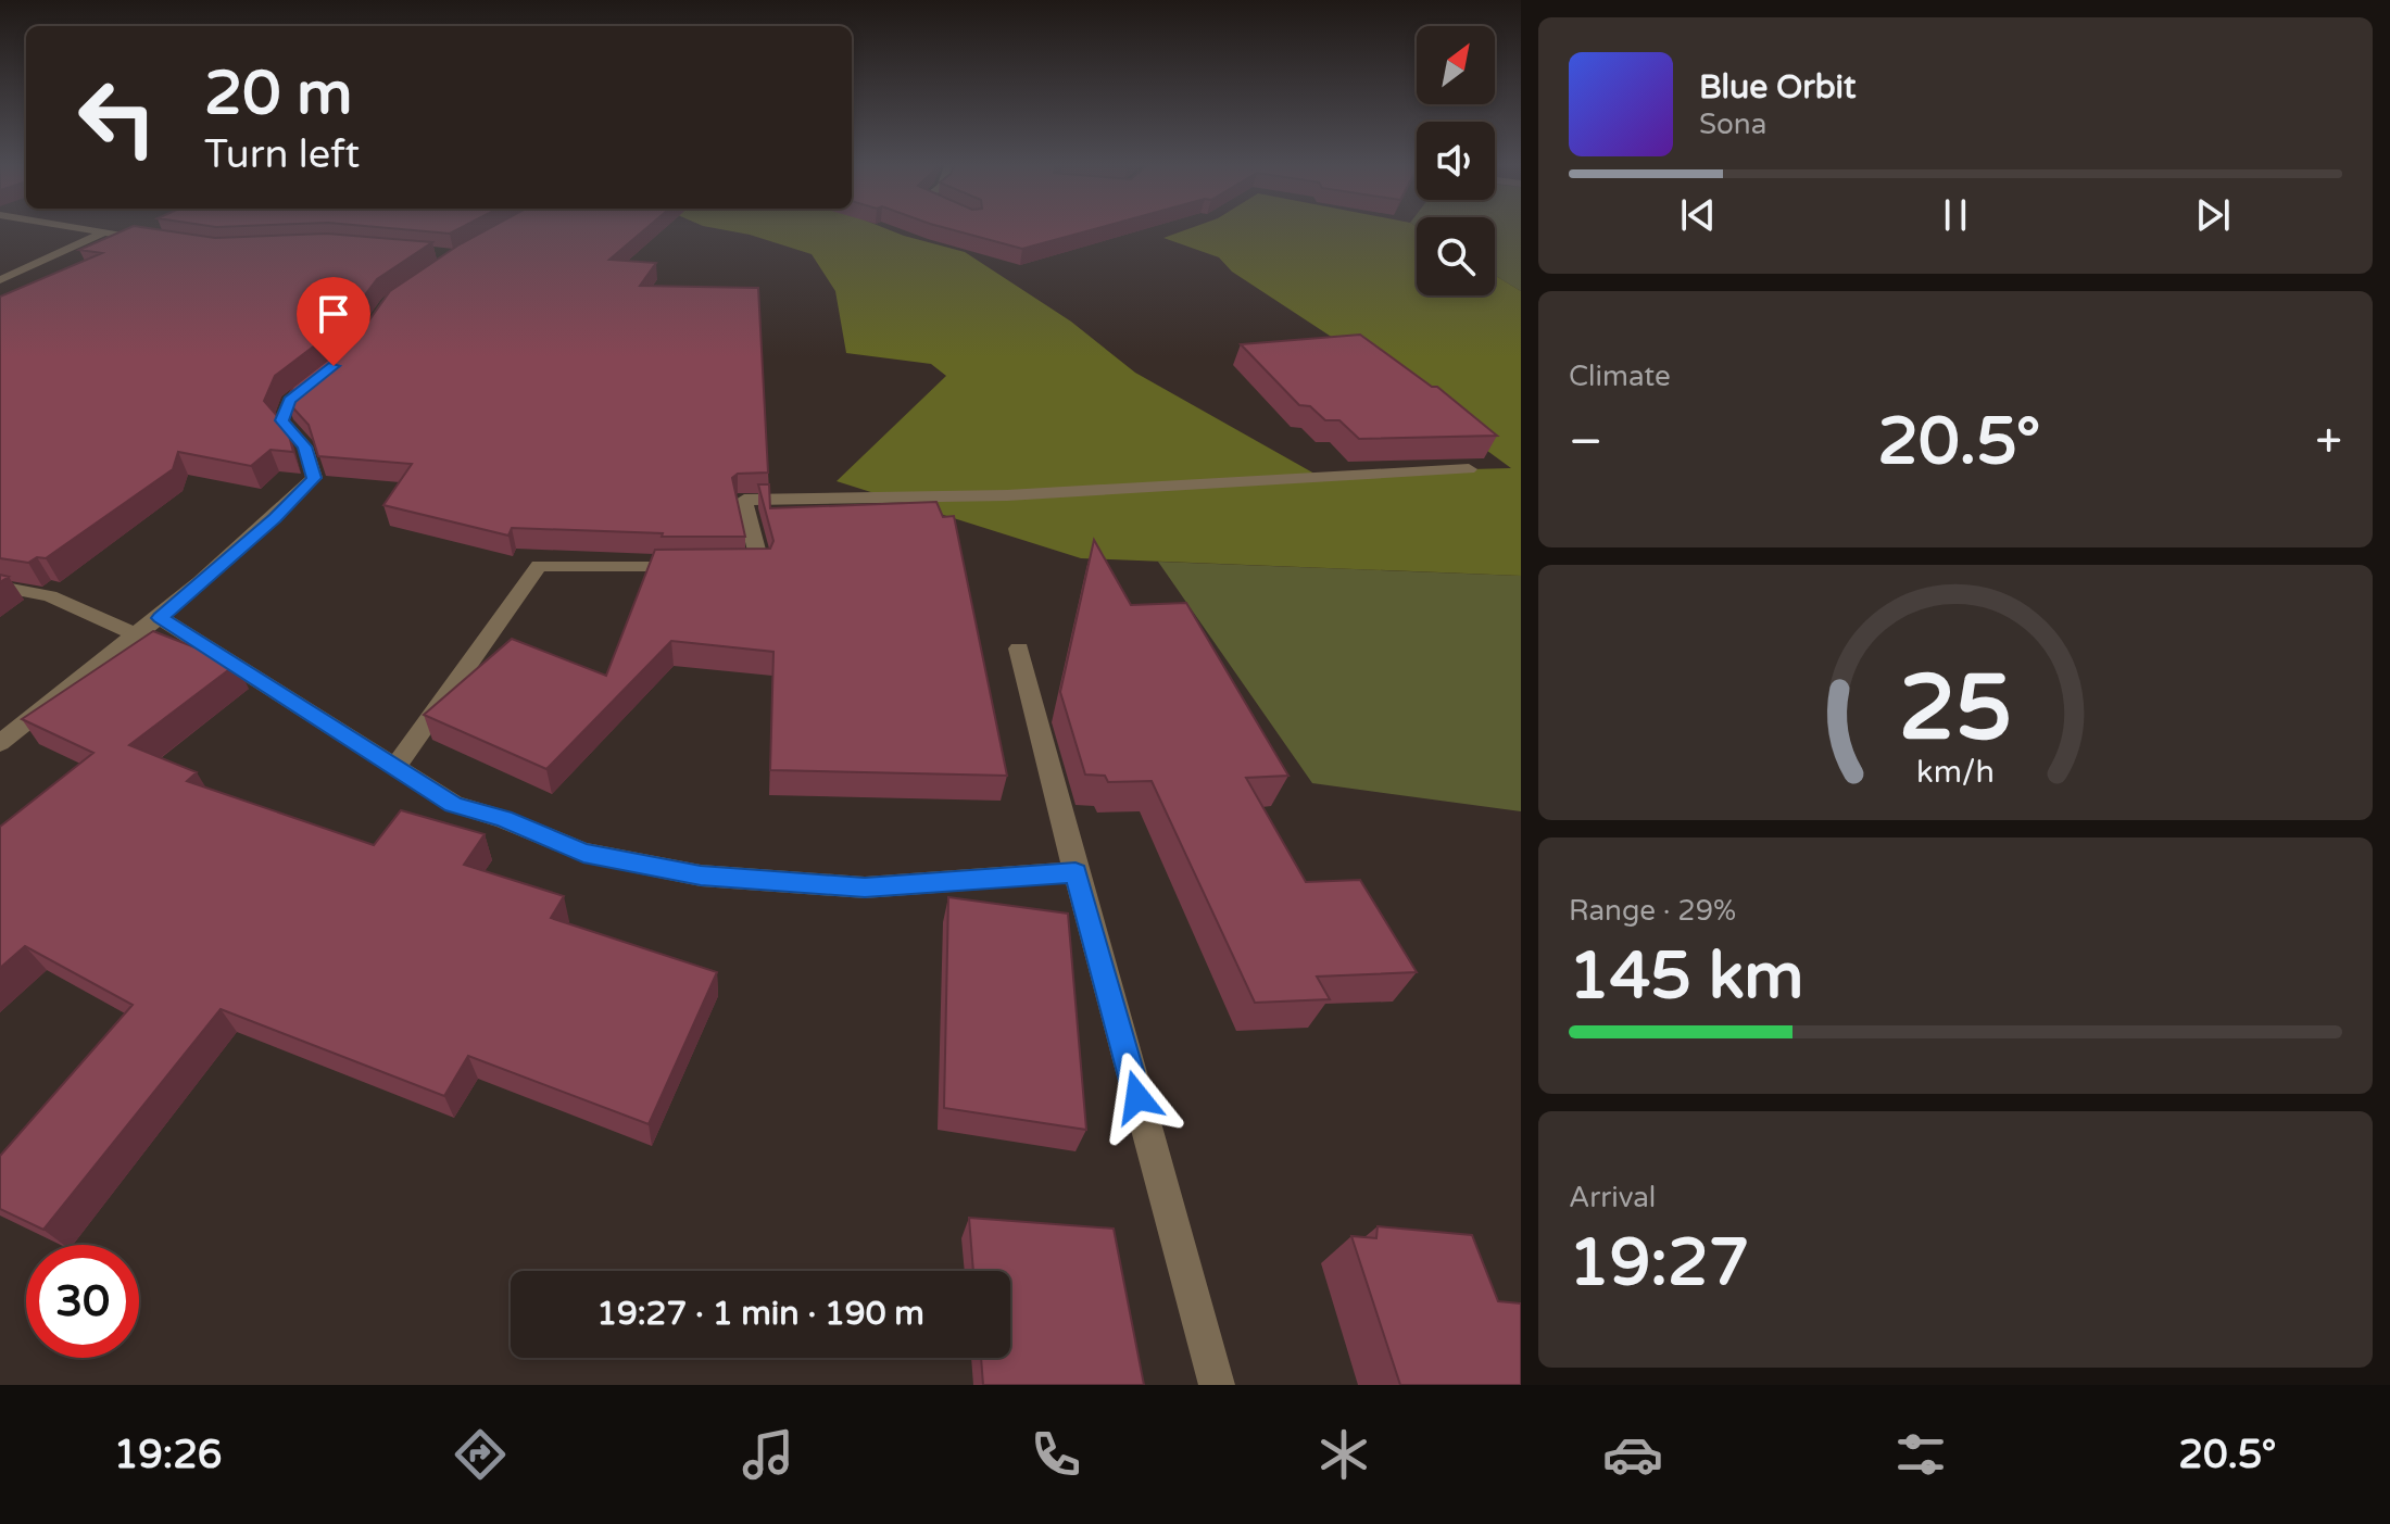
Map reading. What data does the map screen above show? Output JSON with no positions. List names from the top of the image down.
{
  "north": "top right",
  "page": {
    "turn": ["20 m", "Turn left"],
    "song": ["Blue Orbit", "Sona"],
    "tile": [
      "Climate",
      ["Range · 29%", "145 km"],
      ["Arrival", "19:27"]
    ],
    "heat": ["−", "20.5°", "+"],
    "limit": "30",
    "trip": "19:27 · 1 min · 190 m",
    "tabs": ["19:26", "20.5°"],
    "gauge": ["25", "km/h"]
  }
}
